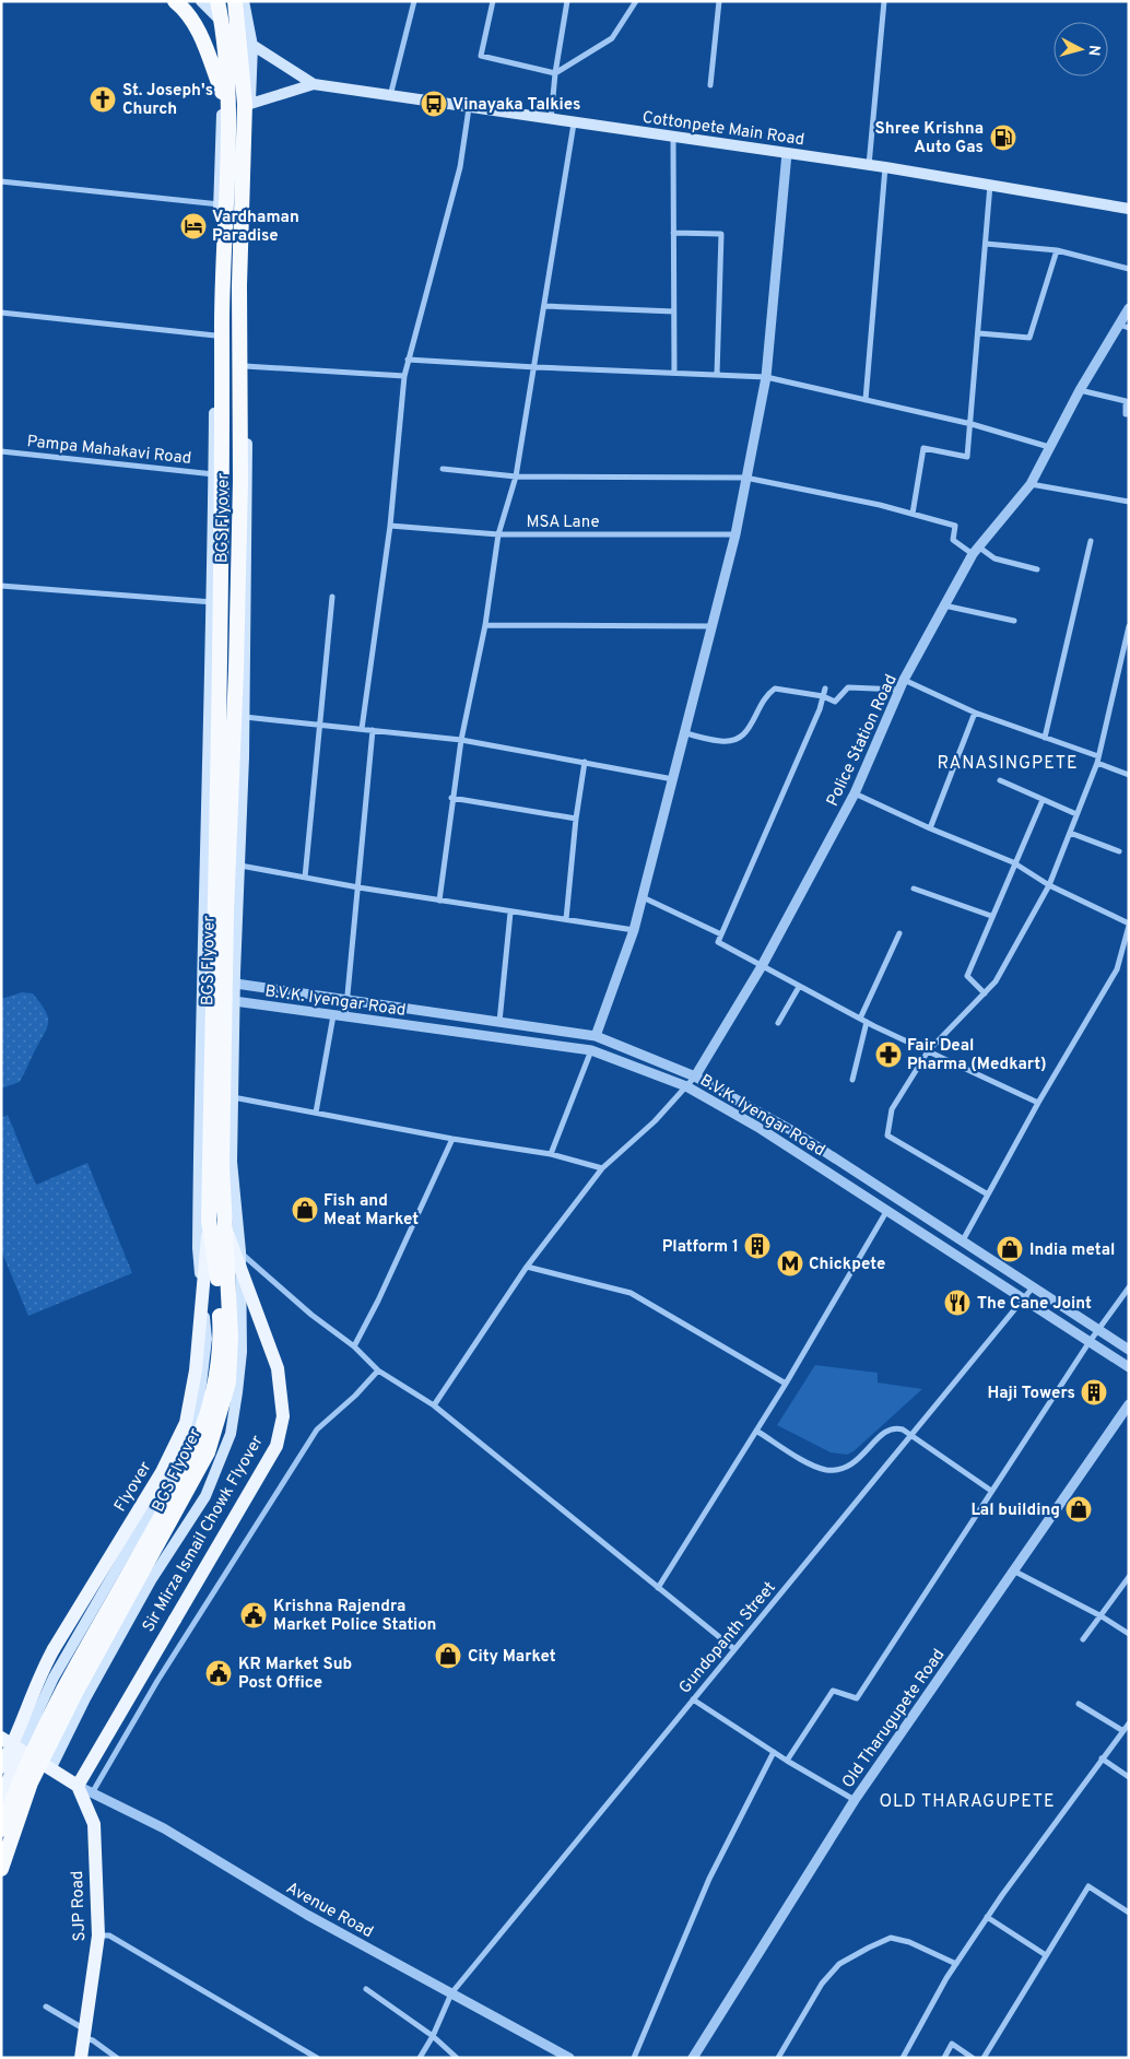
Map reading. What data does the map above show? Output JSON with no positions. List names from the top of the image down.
{
  "streets": {
    "highway": ["BGS Flyover"],
    "main road": [
      "Cottonpete Main Road",
      "Flyover",
      "Sir Mirza Ismail Chowk Flyover",
      "SJP Road"
    ],
    "street": [
      "Pampa Mahakavi Road",
      "MSA Lane",
      "Police Station Road",
      "B.V.K. Iyengar Road",
      "Gundopanth Street",
      "Old Tharugupete Road",
      "Avenue Road"
    ]
  },
  "crossings": [
    ["Cottonpete Main Road", "BGS Flyover"],
    ["BGS Flyover", "Flyover"],
    ["BGS Flyover", "Sir Mirza Ismail Chowk Flyover"],
    ["Police Station Road", "B.V.K. Iyengar Road"],
    ["B.V.K. Iyengar Road", "Gundopanth Street"],
    ["Flyover", "Sir Mirza Ismail Chowk Flyover"],
    ["Sir Mirza Ismail Chowk Flyover", "SJP Road"],
    ["Sir Mirza Ismail Chowk Flyover", "Avenue Road"],
    ["Gundopanth Street", "Avenue Road"],
    ["SJP Road", "Avenue Road"]
  ],
  "districts": ["RANASINGPETE", "OLD THARAGUPETE"],
  "places": {
    "church": ["St. Joseph's Church"],
    "bus stop": ["Vinayaka Talkies"],
    "fuel station": ["Shree Krishna Auto Gas"],
    "hotel": ["Vardhaman Paradise"],
    "pharmacy": ["Fair Deal Pharma (Medkart)"],
    "shop": [
      "Fish and Meat Market",
      "India metal",
      "Lal building",
      "City Market"
    ],
    "building": ["Platform 1", "Haji Towers"],
    "metro station": ["Chickpete"],
    "restaurant": ["The Cane Joint"],
    "public building": ["Krishna Rajendra Market Police Station", "KR Market Sub Post Office"]
  },
  "north": "right"
}
